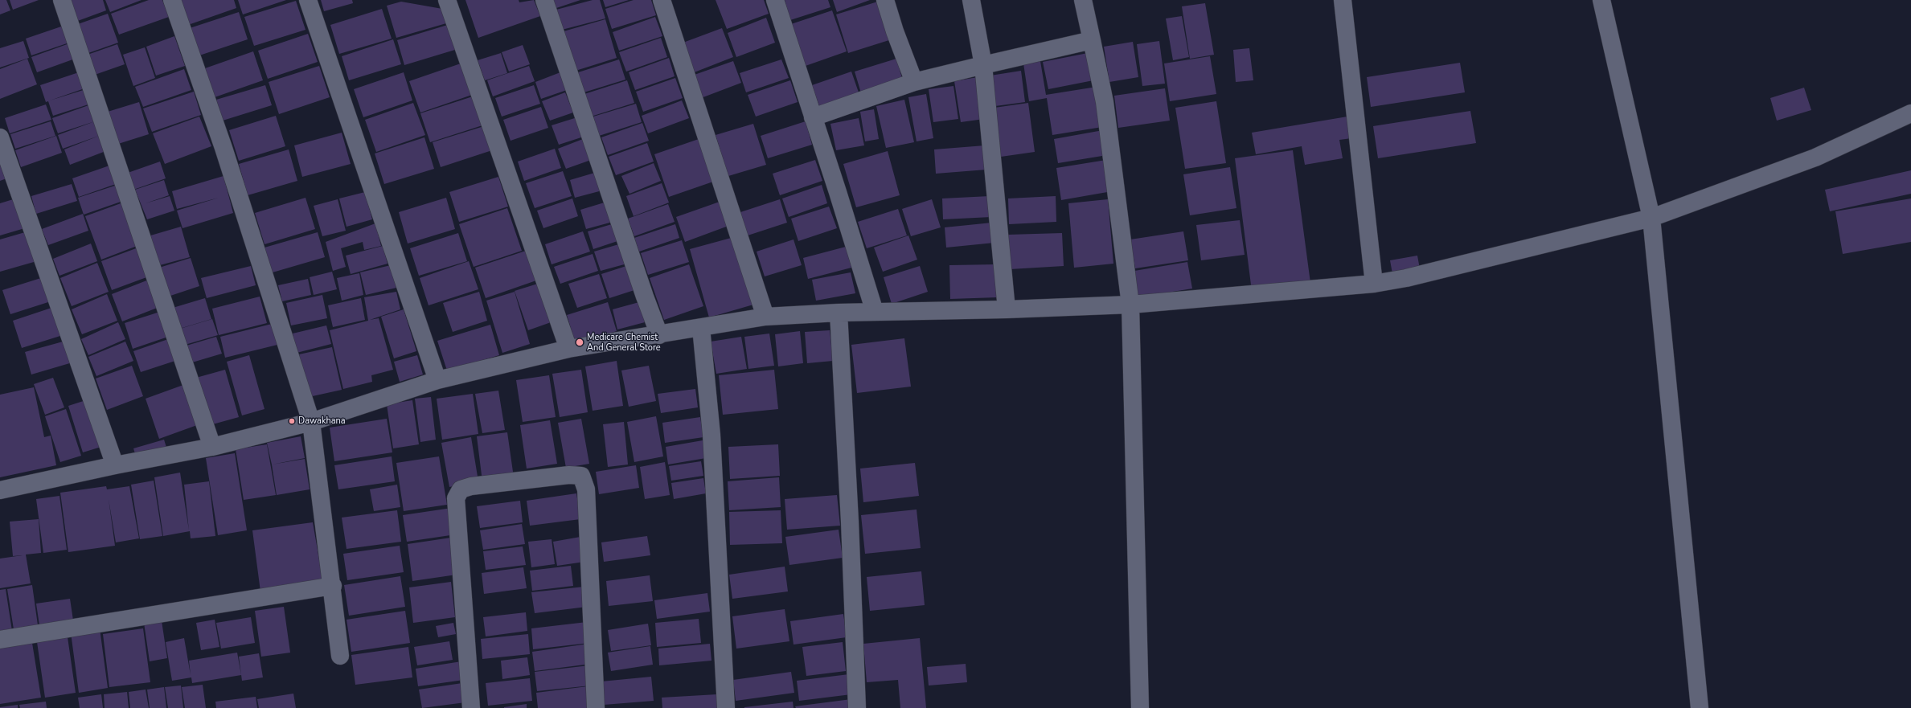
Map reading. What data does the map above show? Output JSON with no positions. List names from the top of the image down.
{
  "places": ["Medicare Chemist And General Store", "Dawakhana"]
}
